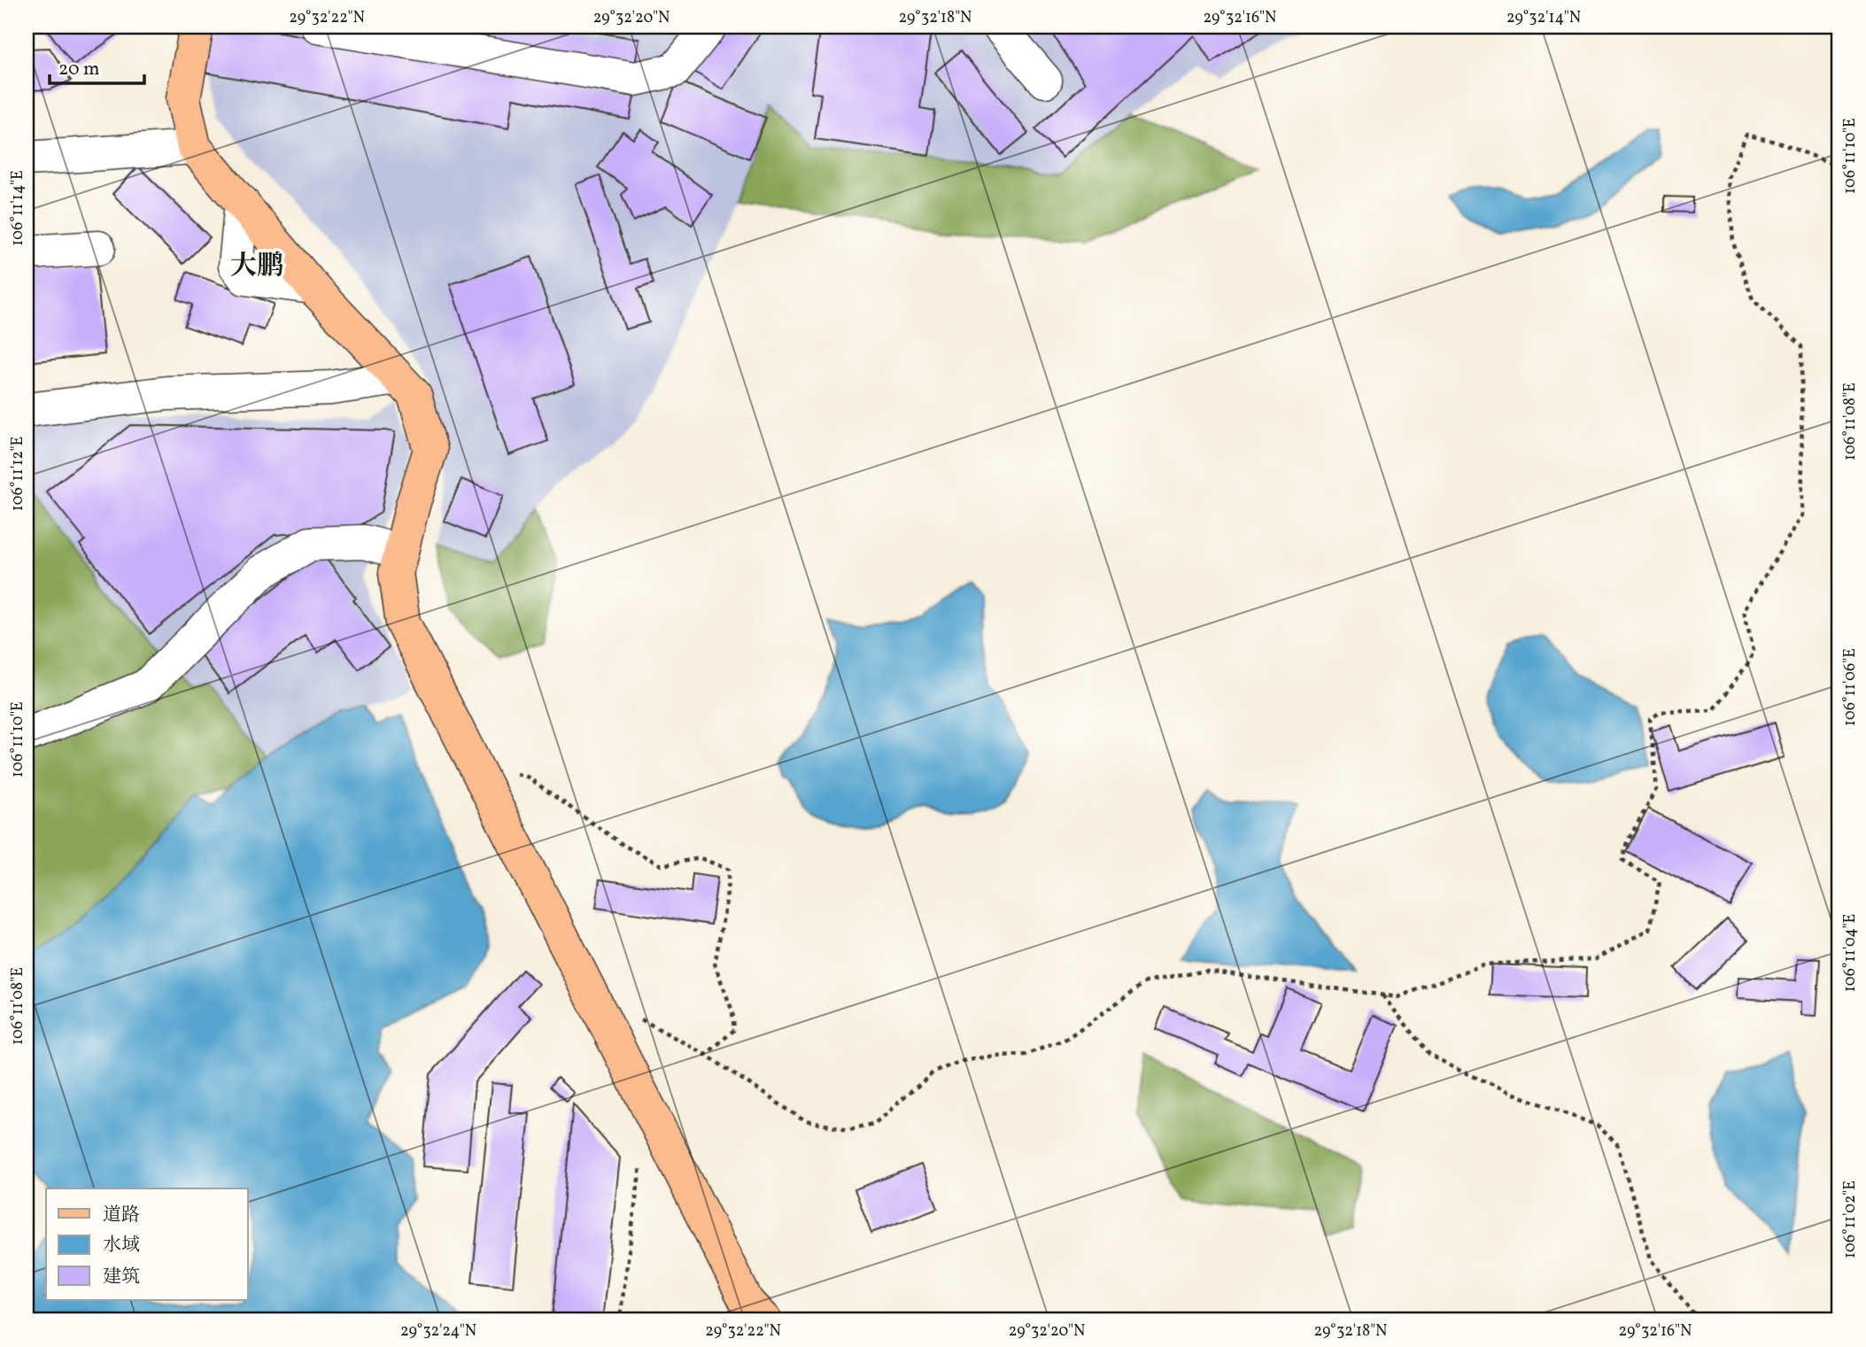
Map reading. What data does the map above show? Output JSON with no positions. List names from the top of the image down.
{
  "districts": ["大鹏"],
  "legend": ["道路", "水域", "建筑"],
  "scale_bar": "20 m",
  "coordinates": [
    "29°32'22\"N",
    "29°32'20\"N",
    "29°32'18\"N",
    "29°32'16\"N",
    "29°32'14\"N",
    "106°11'10\"E",
    "106°11'14\"E",
    "106°11'08\"E",
    "106°11'12\"E",
    "106°11'06\"E",
    "106°11'04\"E",
    "106°11'02\"E",
    "29°32'24\"N"
  ]
}
